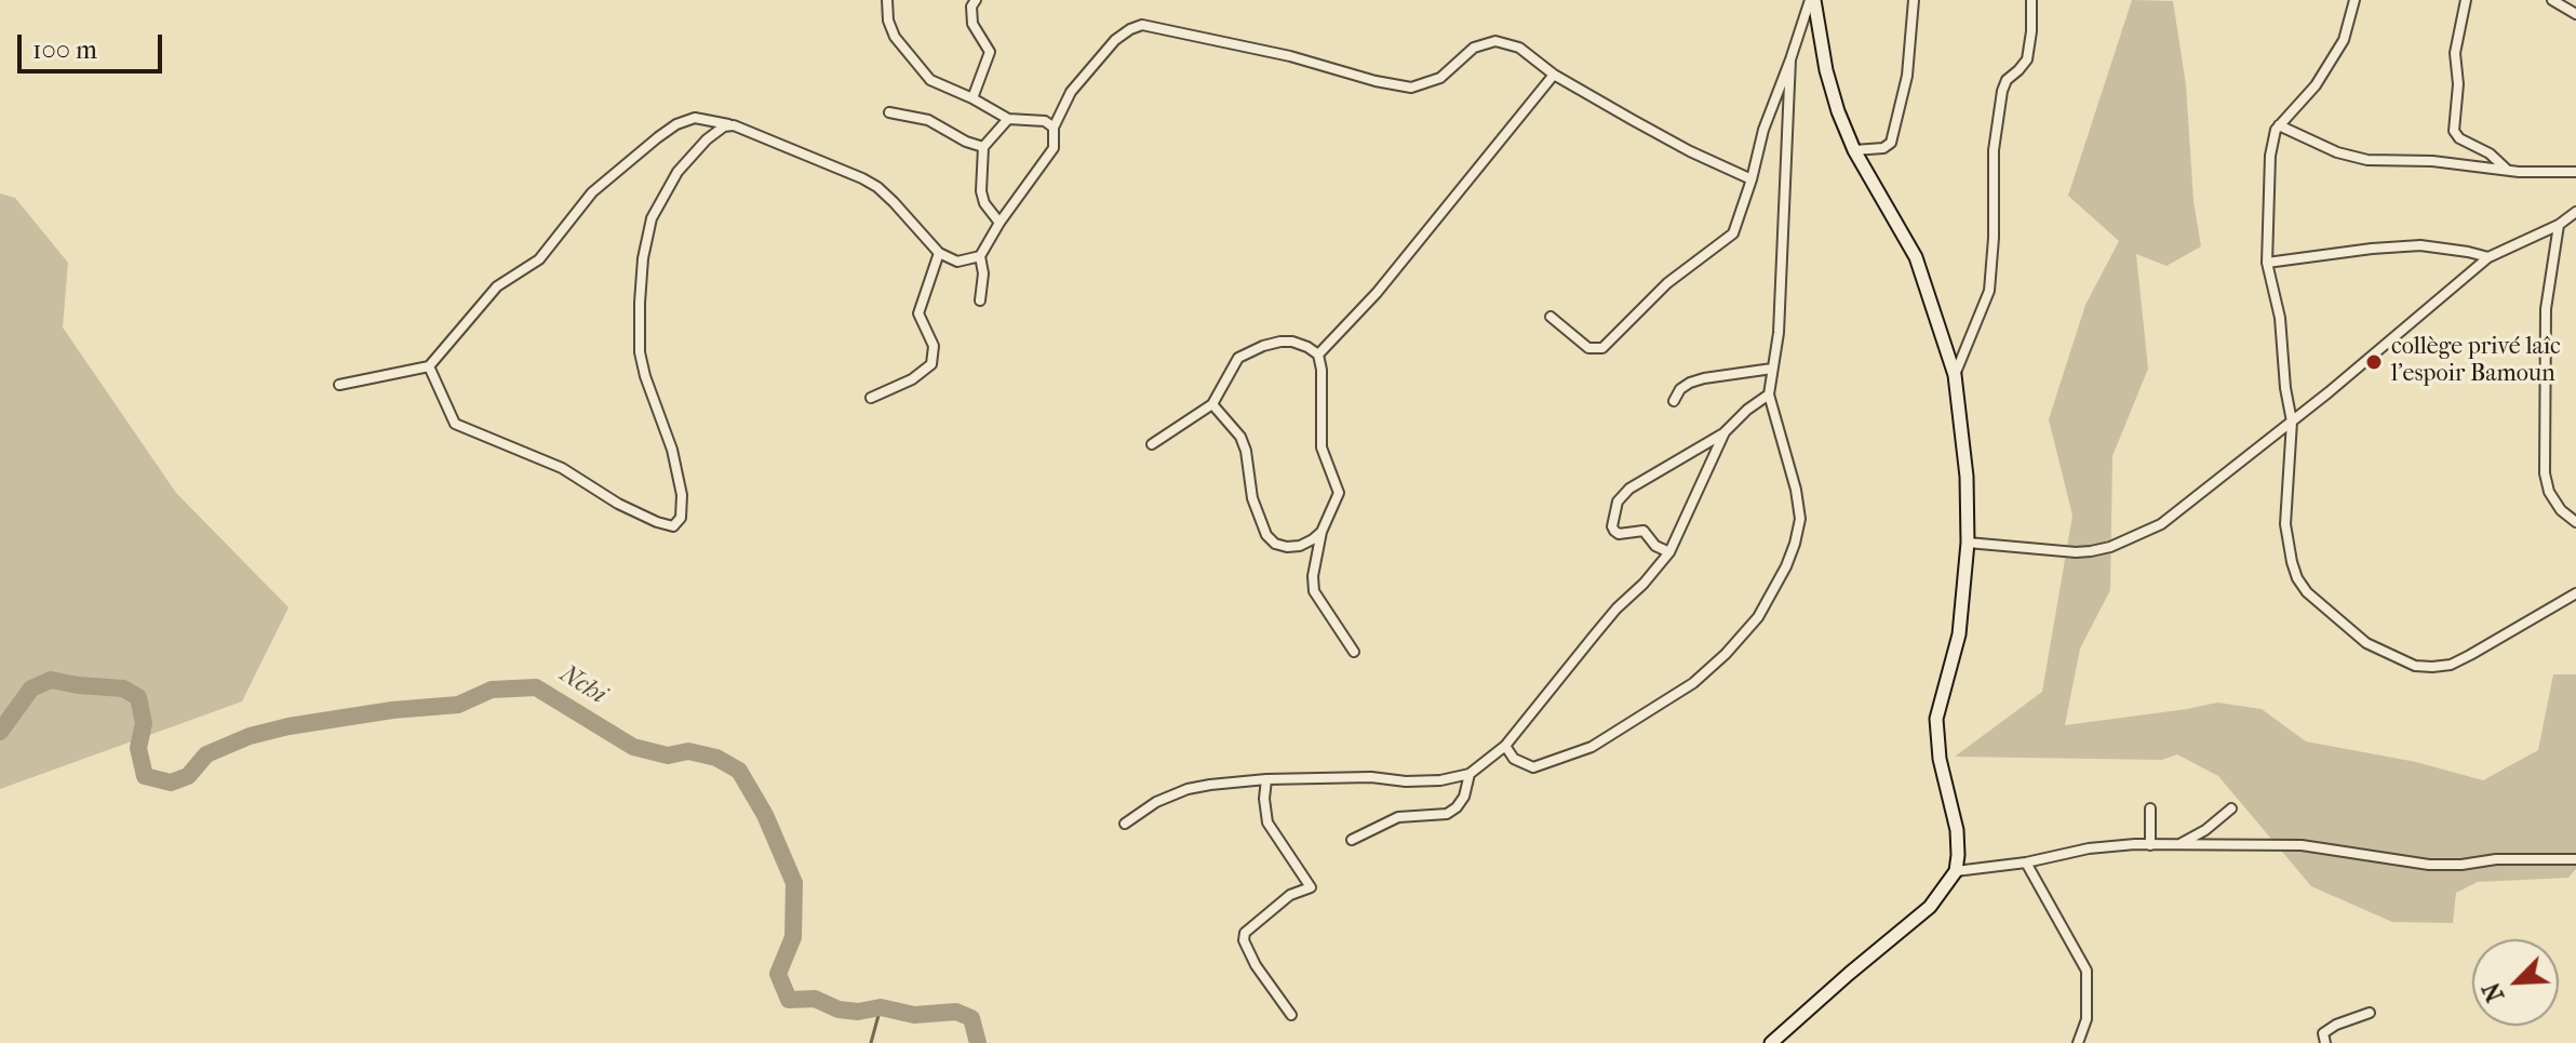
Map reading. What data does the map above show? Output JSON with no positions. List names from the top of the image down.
{
  "water": ["Nchi"],
  "places": ["collège privé laîc l'espoir Bamoun"],
  "scale_bar": "100 m",
  "north": "bottom left"
}
